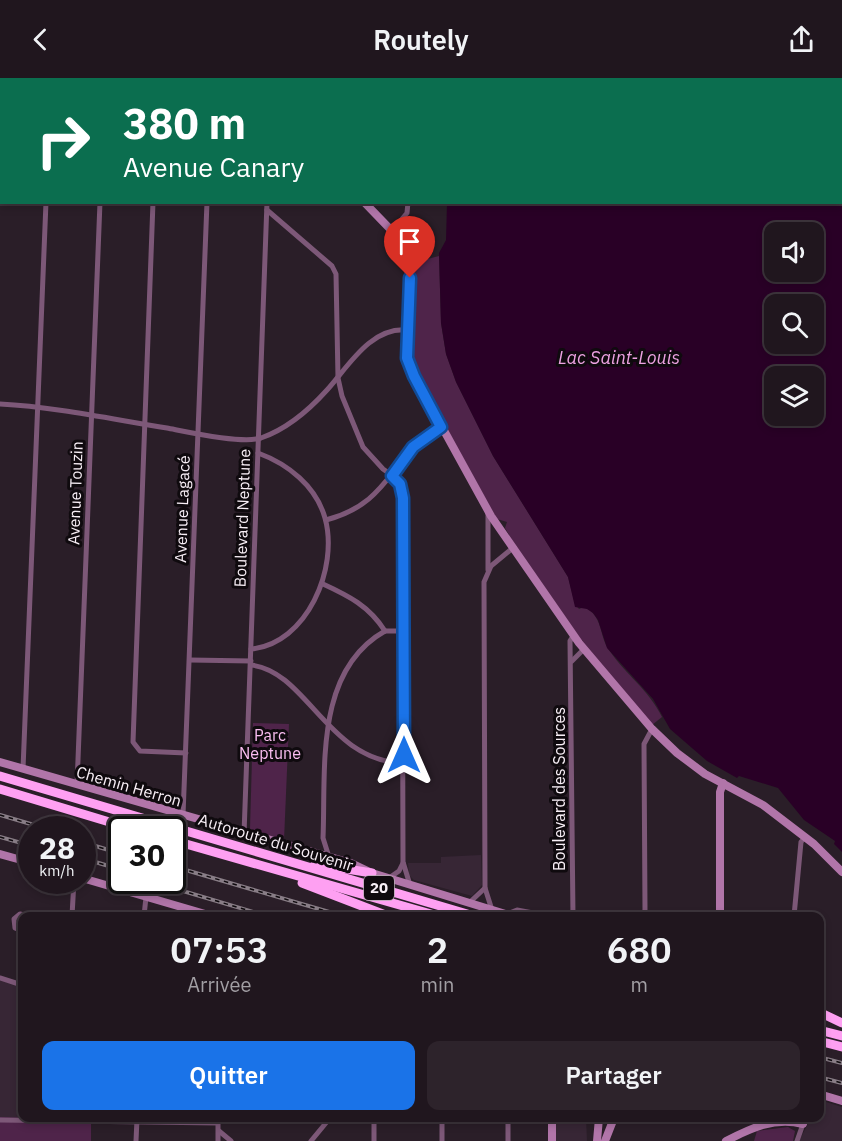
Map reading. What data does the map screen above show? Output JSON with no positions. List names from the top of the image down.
{
  "streets": {
    "highway": ["Autoroute du Souvenir", "20"],
    "street": [
      "Avenue Touzin",
      "Avenue Lagacé",
      "Boulevard Neptune",
      "Chemin Herron",
      "Boulevard des Sources"
    ]
  },
  "crossings": [
    ["Avenue Touzin", "Chemin Herron"],
    ["Avenue Lagacé", "Chemin Herron"],
    ["Boulevard Neptune", "Chemin Herron"]
  ],
  "water": ["Lac Saint-Louis"],
  "parks": ["Parc Neptune"],
  "page": {
    "header": "Routely",
    "turn": ["380 m", "Avenue Canary"],
    "speed": "28 km/h",
    "limit": "30",
    "eta": [
      "07:53",
      "Arrivée",
      "2",
      "min",
      "680",
      "m"
    ],
    "buttons": ["Quitter", "Partager"]
  }
}
